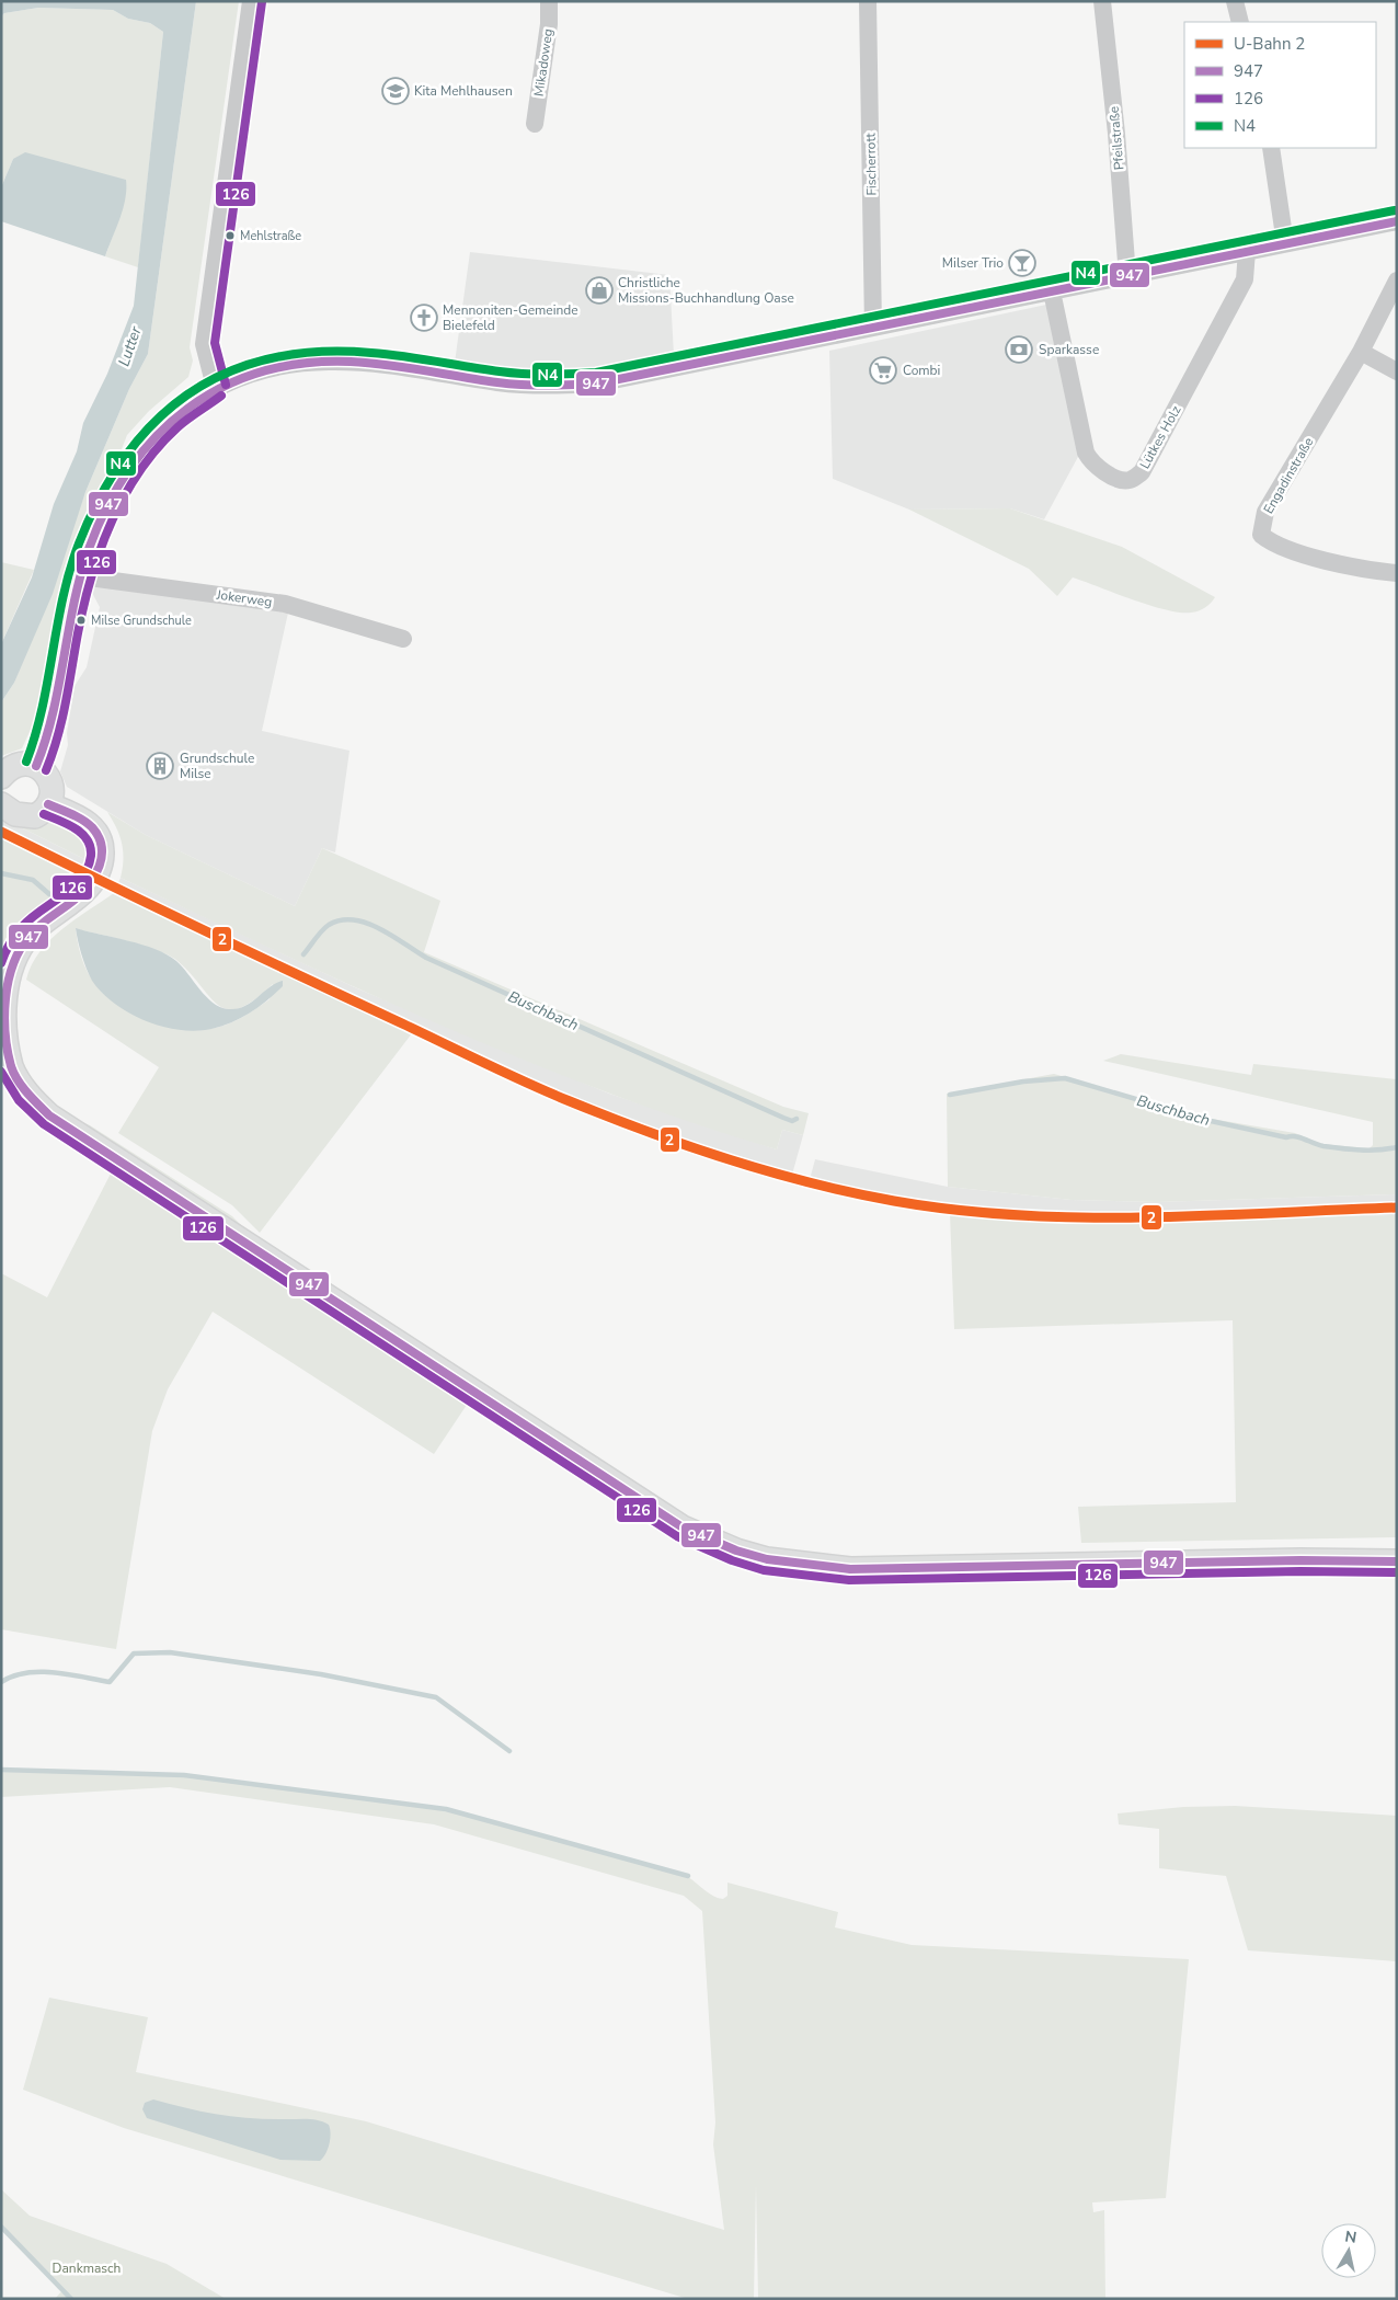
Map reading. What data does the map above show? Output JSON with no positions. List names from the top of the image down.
{
  "streets": {
    "street": [
      "Mikadoweg",
      "Pfeilstraße",
      "Fischerrott",
      "Lütkes Holz",
      "Engadinstraße",
      "Jokerweg"
    ]
  },
  "water": ["Lutter", "Buschbach"],
  "parks": ["Dankmasch"],
  "places": {
    "school or university": ["Kita Mehlhausen"],
    "other": ["Mehlstraße", "Milse Grundschule"],
    "bar": ["Milser Trio"],
    "shop": ["Christliche Missions-Buchhandlung Oase"],
    "church": ["Mennoniten-Gemeinde Bielefeld"],
    "bank": ["Sparkasse"],
    "supermarket": ["Combi"],
    "building": ["Grundschule Milse"]
  },
  "lines": [
    "transit line 126",
    "transit line N4",
    "transit line 947",
    "metro line 2"
  ],
  "legend": [
    "U-Bahn 2",
    "947",
    "126",
    "N4"
  ],
  "north": "top"
}
